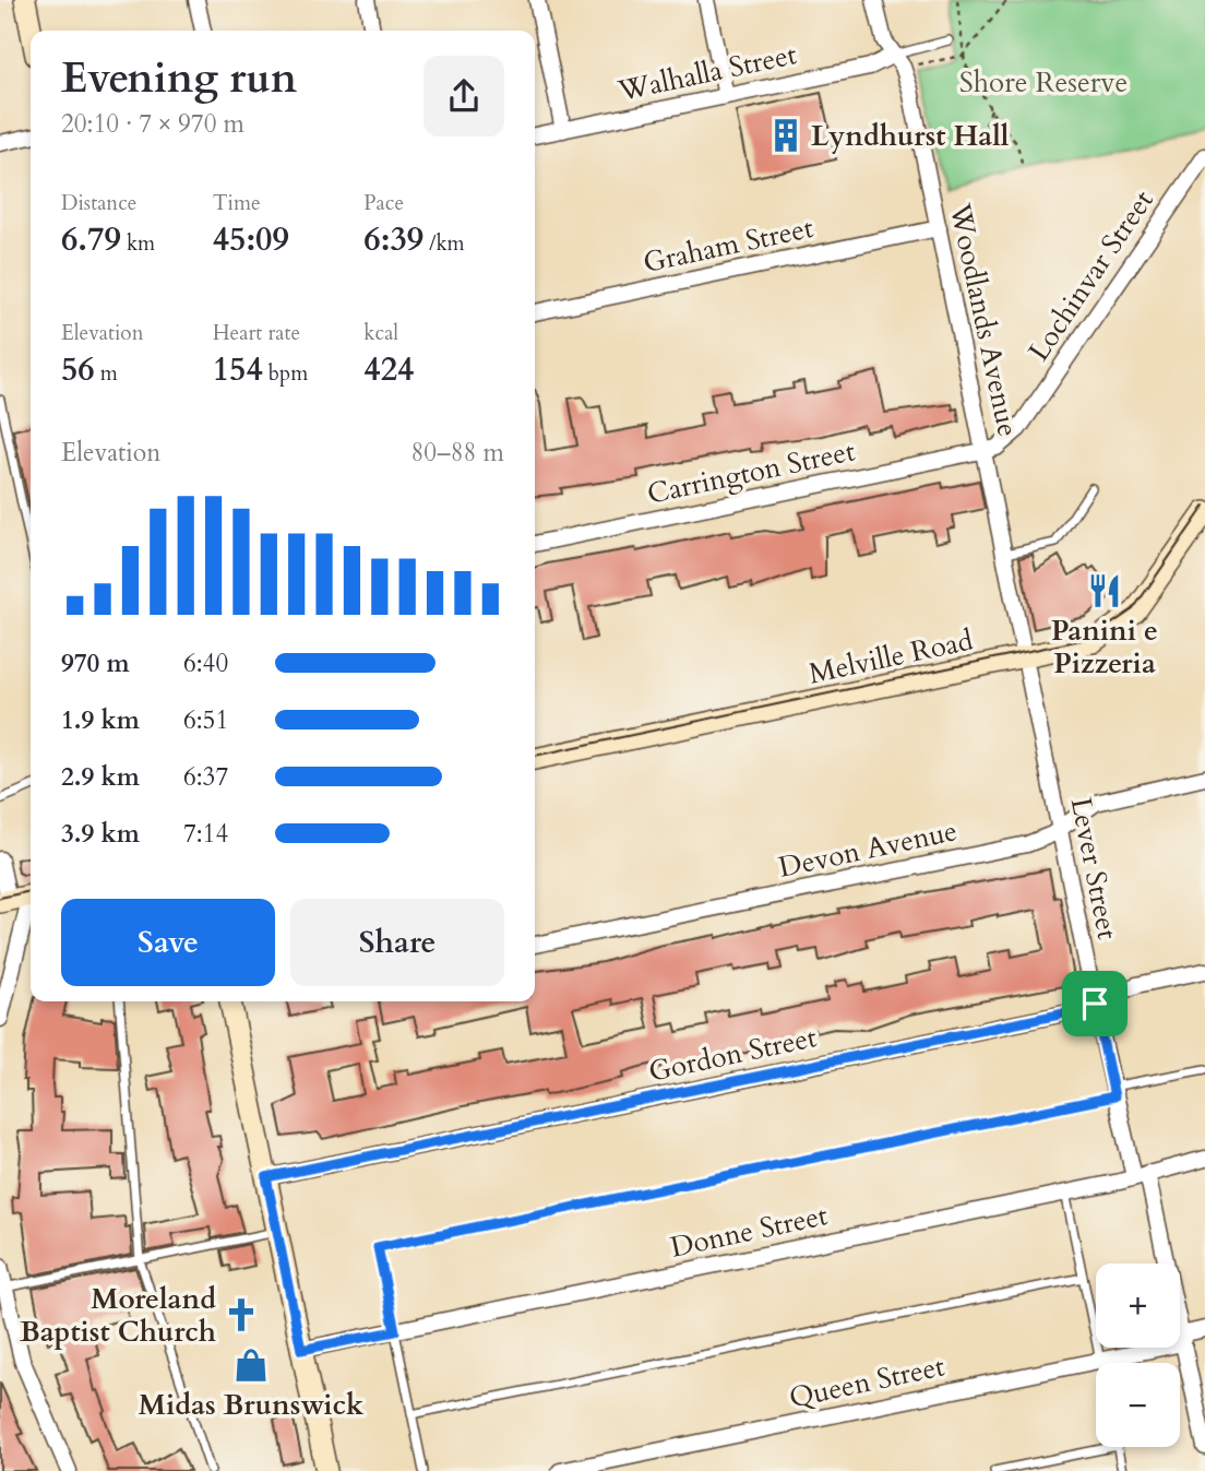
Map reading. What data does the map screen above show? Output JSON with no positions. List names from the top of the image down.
{
  "streets": {
    "main road": ["Melville Road"],
    "street": [
      "Walhalla Street",
      "Graham Street",
      "Lochinvar Street",
      "Woodlands Avenue",
      "Carrington Street",
      "Devon Avenue",
      "Lever Street",
      "Gordon Street",
      "Donne Street",
      "Queen Street"
    ]
  },
  "crossings": [
    ["Walhalla Street", "Woodlands Avenue"],
    ["Graham Street", "Woodlands Avenue"],
    ["Lochinvar Street", "Woodlands Avenue"],
    ["Lochinvar Street", "Carrington Street"],
    ["Woodlands Avenue", "Carrington Street"],
    ["Woodlands Avenue", "Melville Road"],
    ["Woodlands Avenue", "Lever Street"],
    ["Melville Road", "Lever Street"],
    ["Devon Avenue", "Lever Street"],
    ["Lever Street", "Gordon Street"],
    ["Lever Street", "Donne Street"],
    ["Lever Street", "Queen Street"]
  ],
  "parks": ["Shore Reserve"],
  "places": {
    "building": ["Lyndhurst Hall"],
    "restaurant": ["Panini e Pizzeria"],
    "church": ["Moreland Baptist Church"],
    "shop": ["Midas Brunswick"]
  },
  "page": {
    "heading": ["Evening run", "20:10 · 7 × 970 m"],
    "stats": [
      ["Distance", "6.79 km"],
      ["Time", "45:09"],
      ["Pace", "6:39 /km"],
      ["Elevation", "56 m"],
      ["Heart rate", "154 bpm"],
      ["kcal", "424"]
    ],
    "chart": ["Elevation", "80–88 m"],
    "list": [
      {
        "name": "970 m",
        "note": "6:40"
      },
      {
        "name": "1.9 km",
        "note": "6:51"
      },
      {
        "name": "2.9 km",
        "note": "6:37"
      },
      {
        "name": "3.9 km",
        "note": "7:14"
      }
    ],
    "buttons": ["Save", "Share"],
    "map_buttons": ["+", "−"]
  }
}
